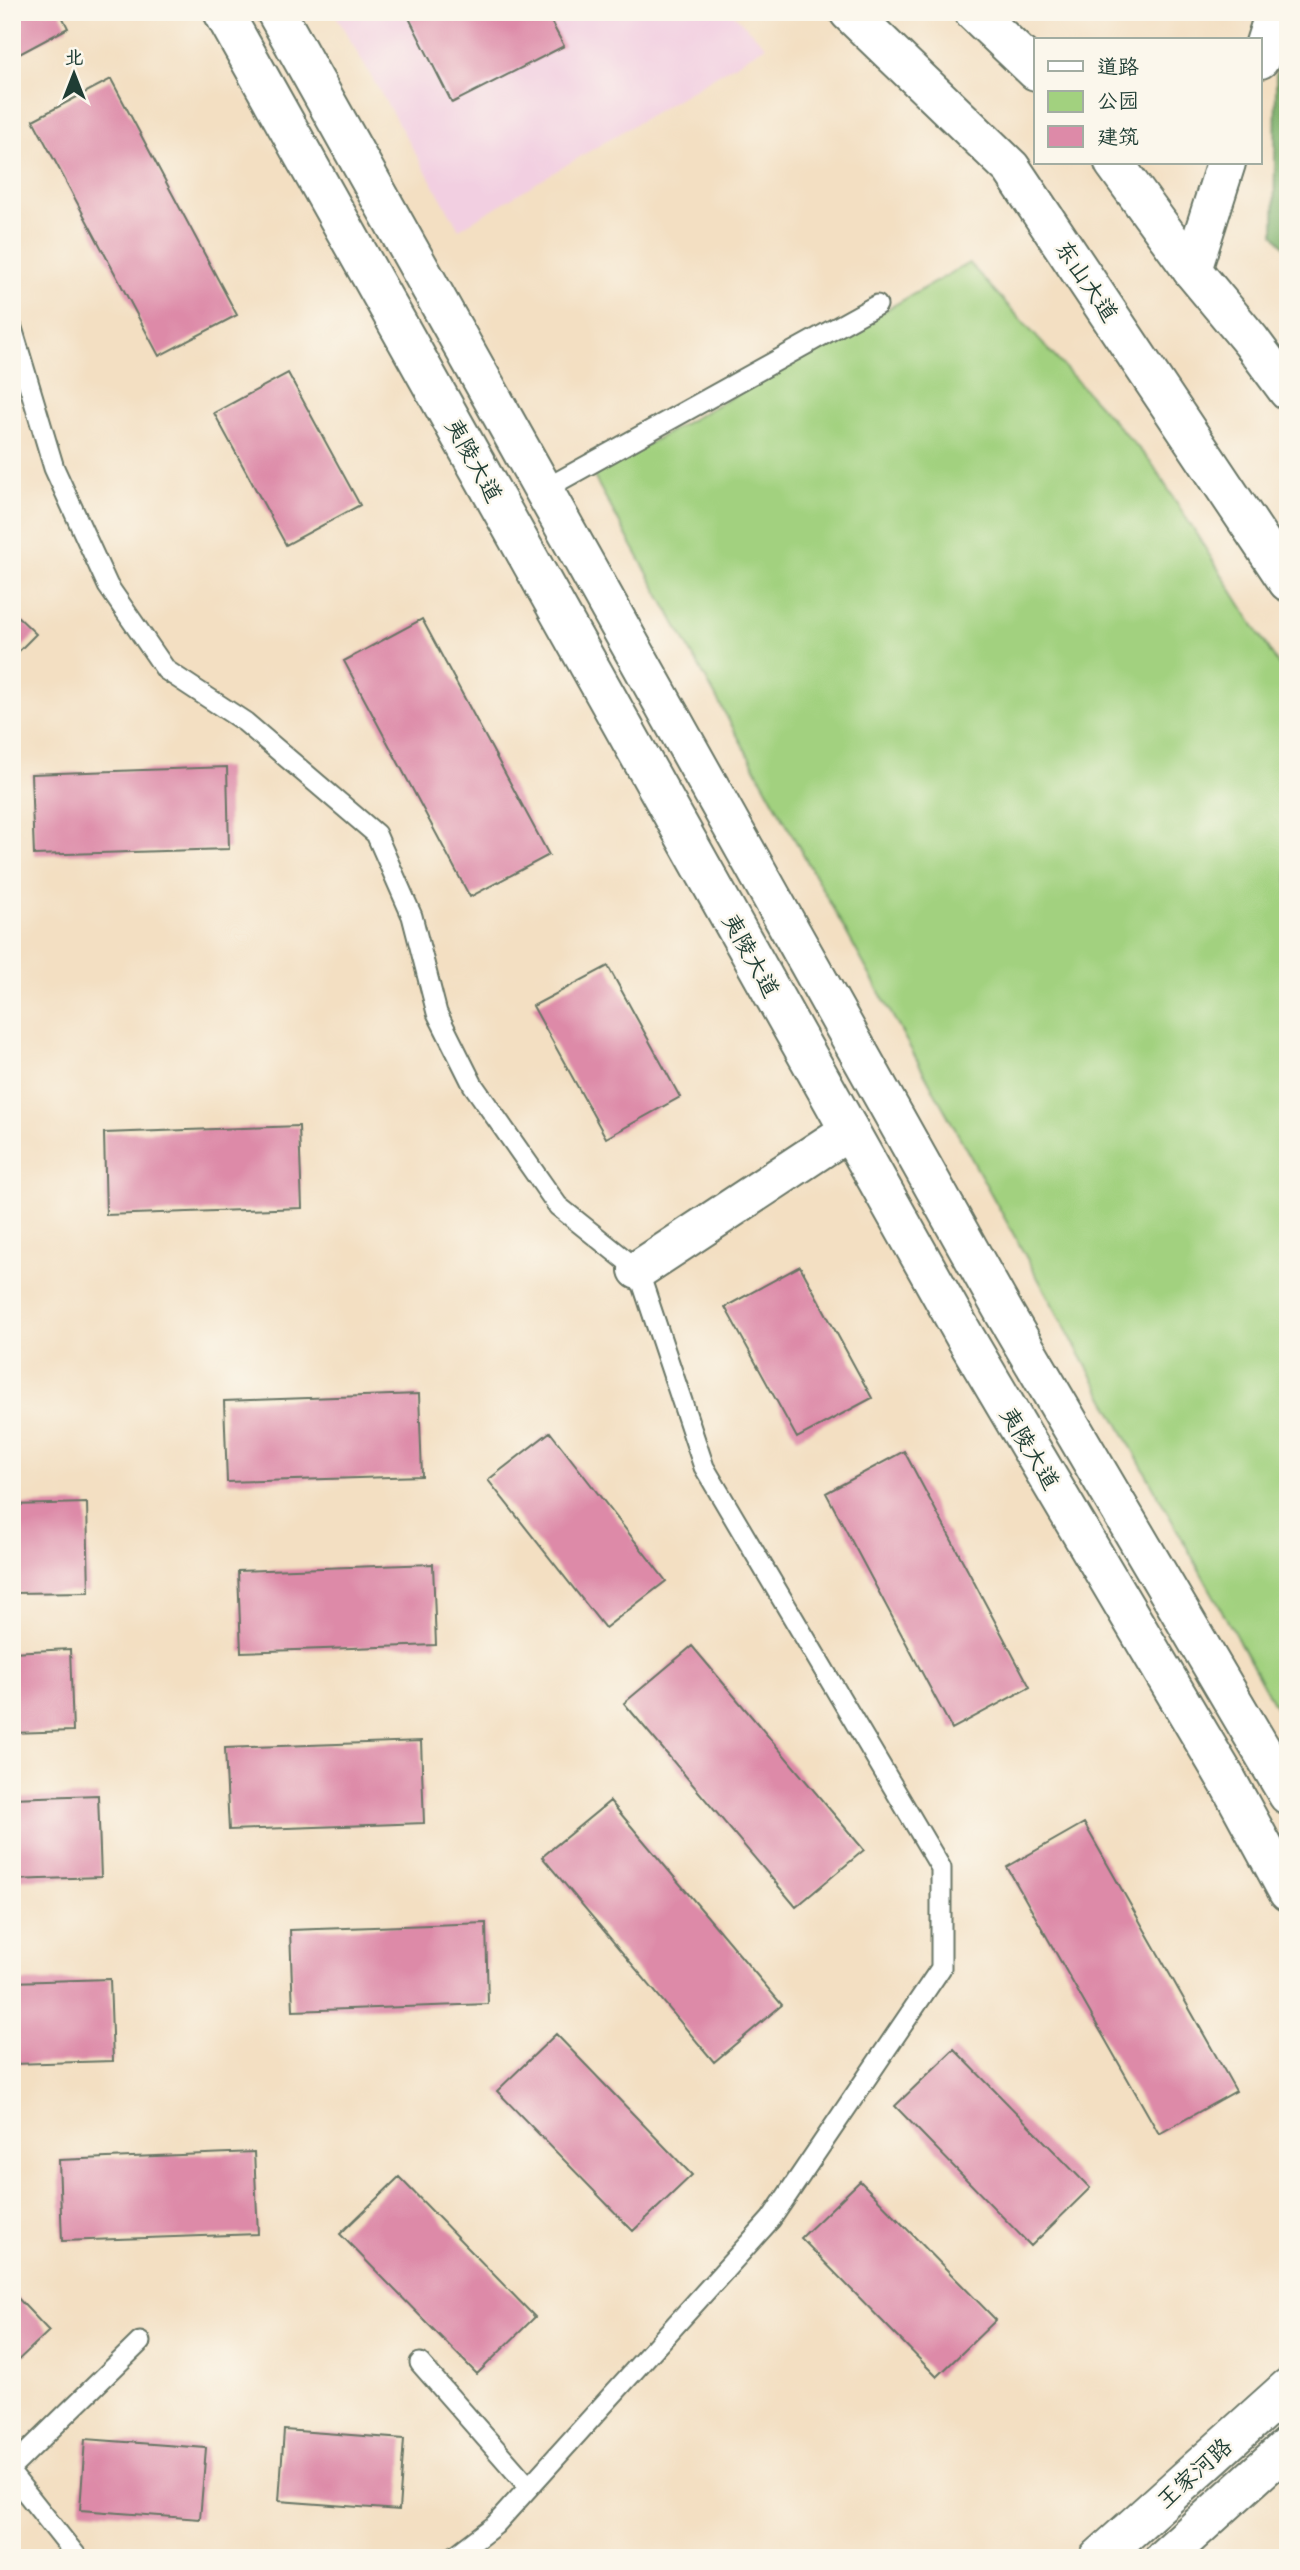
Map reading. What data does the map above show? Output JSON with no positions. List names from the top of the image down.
{
  "streets": {
    "main road": ["东山大道", "夷陵大道", "王家河路"]
  },
  "legend": ["道路", "公园", "建筑"],
  "north": "top"
}
